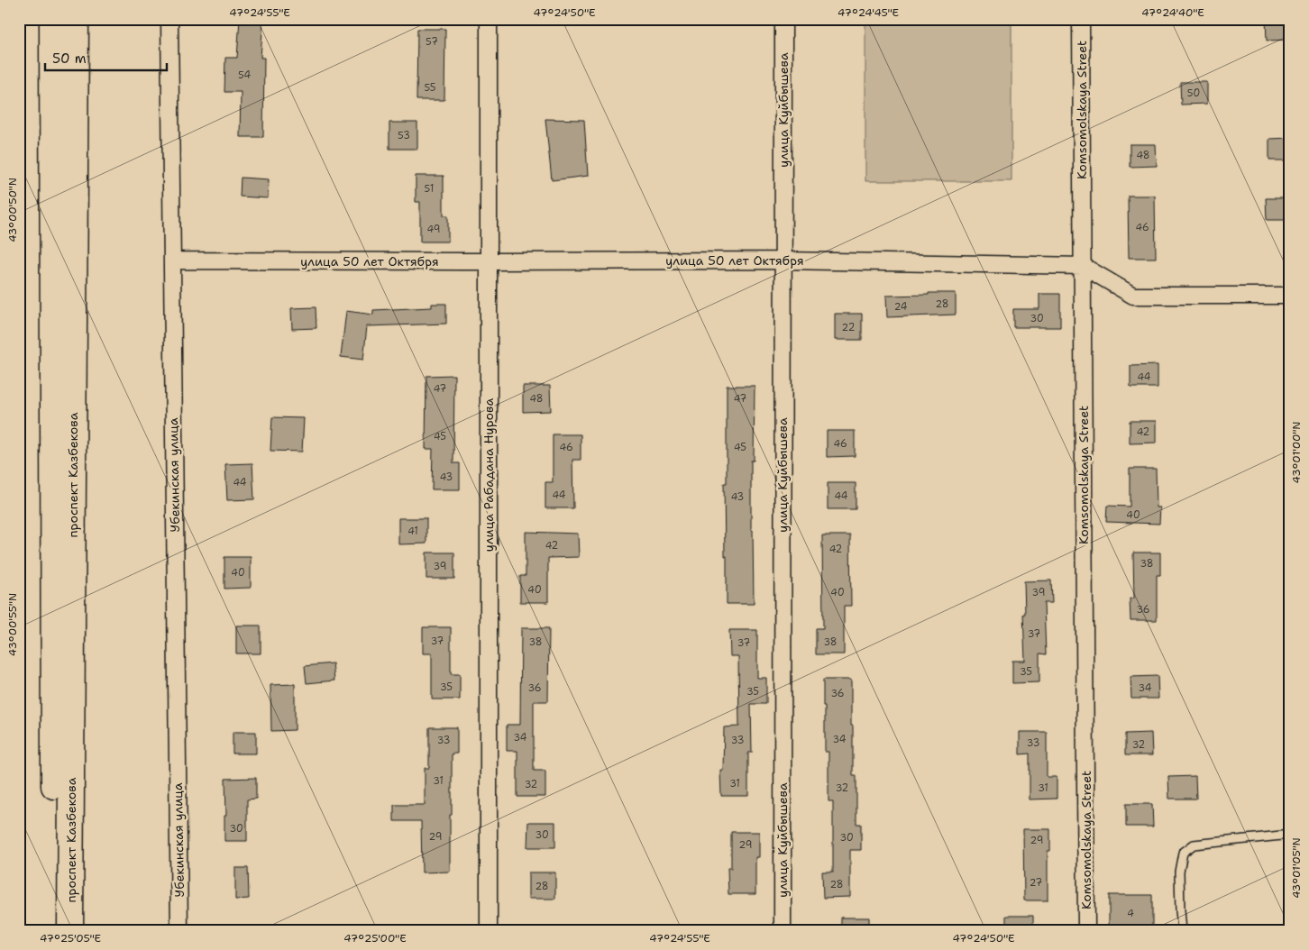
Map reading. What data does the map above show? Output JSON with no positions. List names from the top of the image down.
{
  "streets": {
    "highway": ["проспект Казбекова"],
    "street": [
      "улица Куйбышева",
      "Komsomolskaya Street",
      "улица 50 лет Октября",
      "Убекинская улица",
      "улица Рабадана Нурова"
    ]
  },
  "crossings": [
    ["улица Куйбышева", "улица 50 лет Октября"],
    ["Komsomolskaya Street", "улица 50 лет Октября"],
    ["улица 50 лет Октября", "Убекинская улица"],
    ["улица 50 лет Октября", "улица Рабадана Нурова"]
  ],
  "house_numbers": [
    "57",
    "54",
    "55",
    "50",
    "53",
    "48",
    "51",
    "46",
    "49",
    "28",
    "24",
    "30",
    "22",
    "44",
    "47",
    "48",
    "47",
    "42",
    "45",
    "46",
    "46",
    "45",
    "43",
    "44",
    "44",
    "44",
    "43",
    "40",
    "41",
    "42",
    "42",
    "38",
    "39",
    "40",
    "40",
    "40",
    "39",
    "36",
    "37",
    "37",
    "38",
    "38",
    "37",
    "35",
    "35",
    "36",
    "34",
    "35",
    "36",
    "34",
    "34",
    "33",
    "33",
    "33",
    "32",
    "31",
    "31",
    "32",
    "32",
    "31",
    "30",
    "30",
    "29",
    "30",
    "29",
    "29",
    "27",
    "28",
    "28",
    "4"
  ],
  "scale_bar": "50 m",
  "coordinates": [
    "47°24'55\"E",
    "47°24'50\"E",
    "47°24'45\"E",
    "47°24'40\"E",
    "43°00'50\"N",
    "43°01'00\"N",
    "43°00'55\"N",
    "43°01'05\"N",
    "47°25'05\"E",
    "47°25'00\"E"
  ]
}
